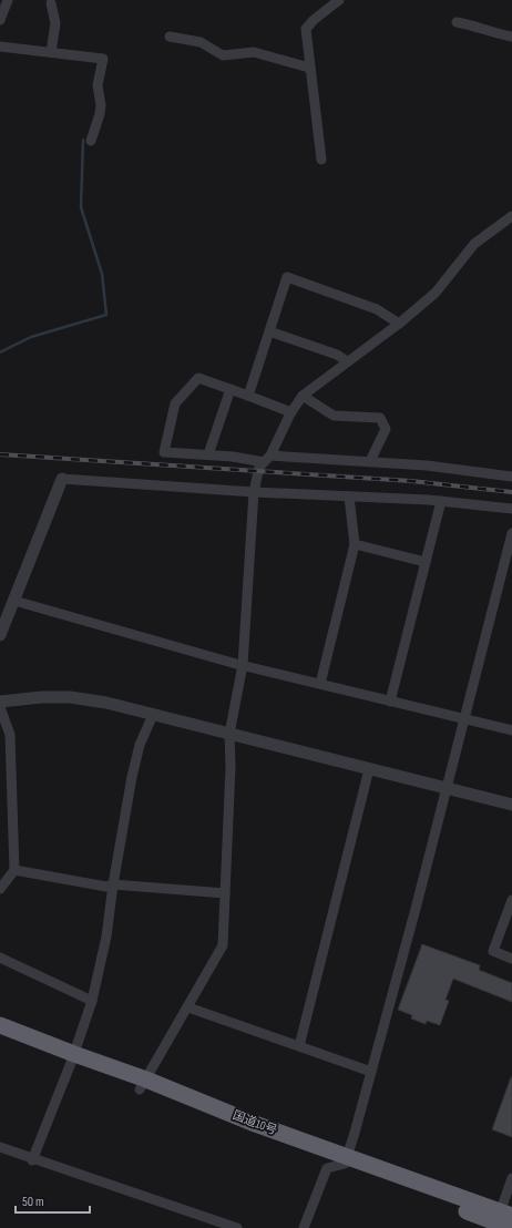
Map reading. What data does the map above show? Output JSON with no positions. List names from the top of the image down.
{
  "streets": {
    "highway": ["国道10号"]
  },
  "scale_bar": "50 m"
}
